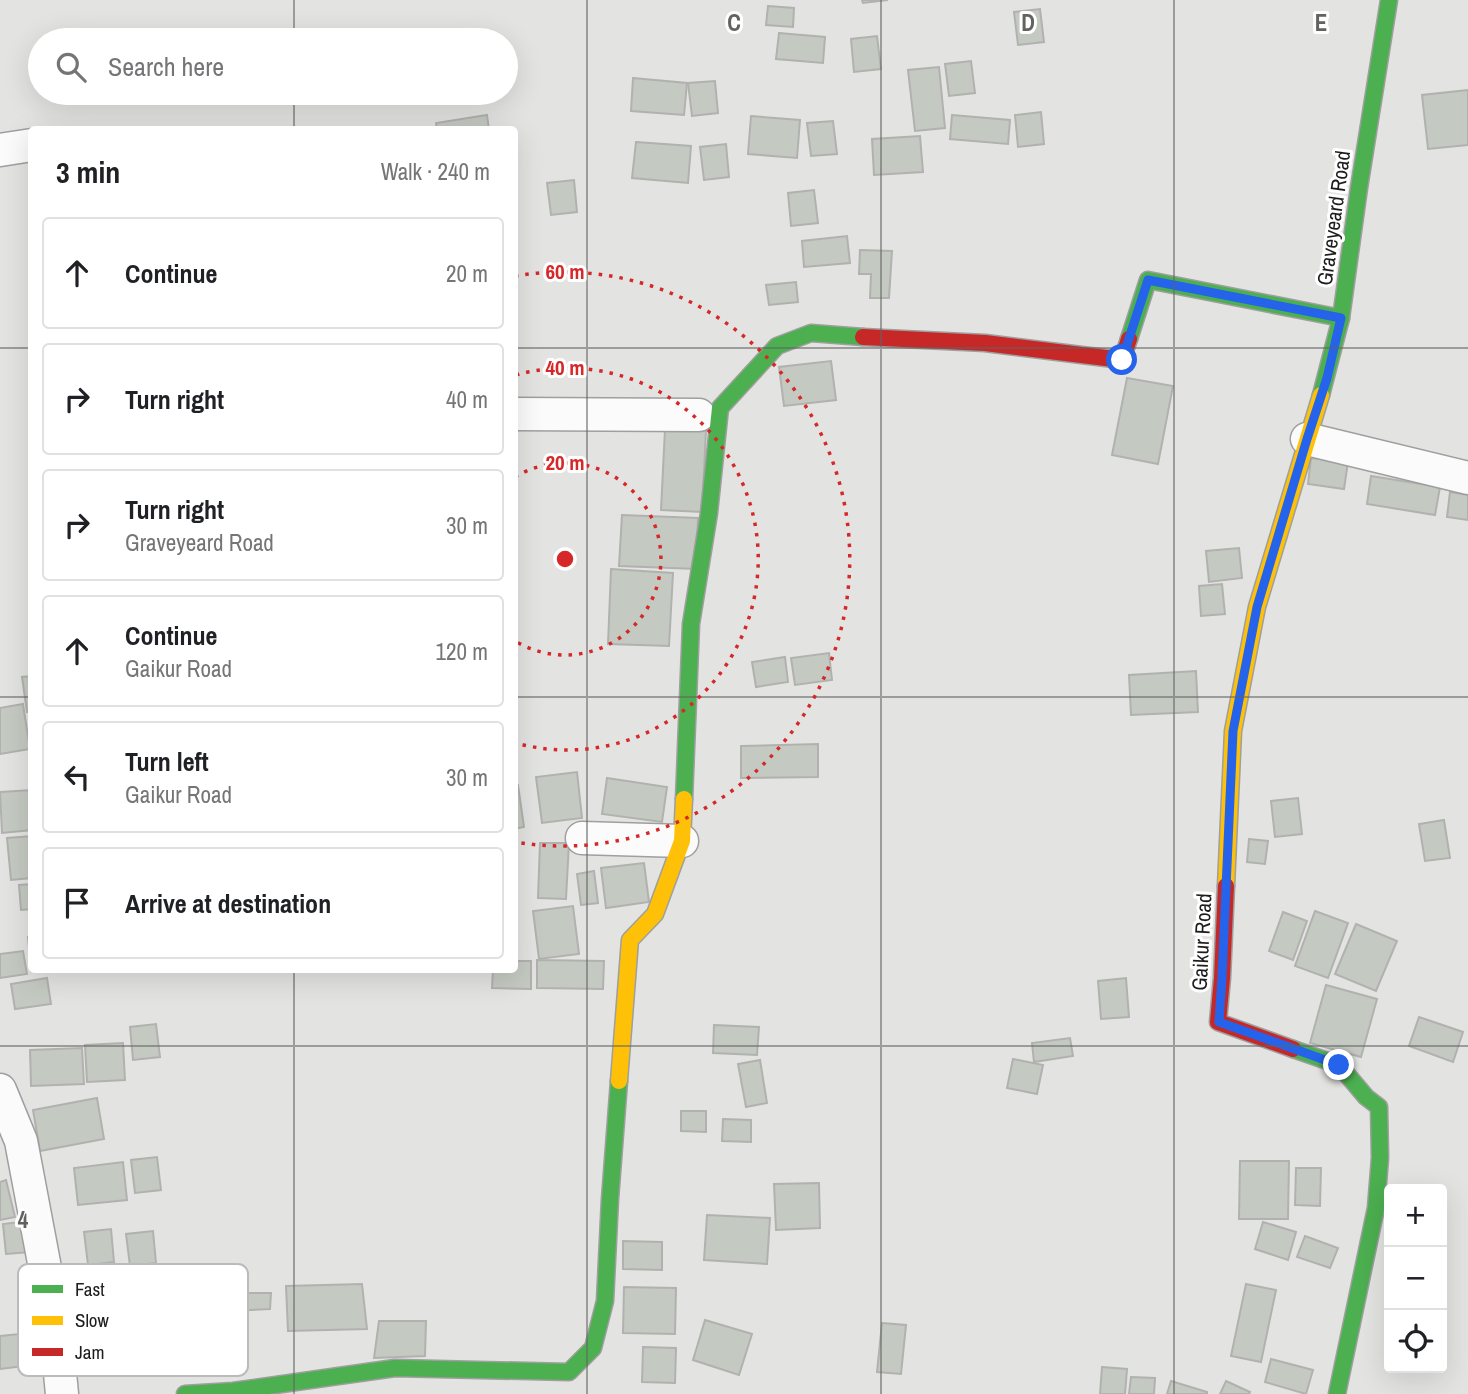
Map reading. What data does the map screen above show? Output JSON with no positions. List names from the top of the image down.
{
  "streets": {
    "street": ["Graveyeard Road", "Gaikur Road"]
  },
  "crossings": [
    ["Graveyeard Road", "Gaikur Road"]
  ],
  "legend": ["Fast", "Slow", "Jam"],
  "page": {
    "search": "Search here",
    "heading": ["3 min", "Walk · 240 m"],
    "list": [
      ["Continue", "20 m"],
      ["Turn right", "40 m"],
      ["Turn right", "Graveyeard Road", "30 m"],
      ["Continue", "Gaikur Road", "120 m"],
      ["Turn left", "Gaikur Road", "30 m"],
      "Arrive at destination"
    ],
    "map_buttons": ["+", "−"]
  },
  "grid": {
    "columns": ["C", "D", "E"],
    "rows": ["4"]
  },
  "rings": ["60 m", "40 m", "20 m"]
}
